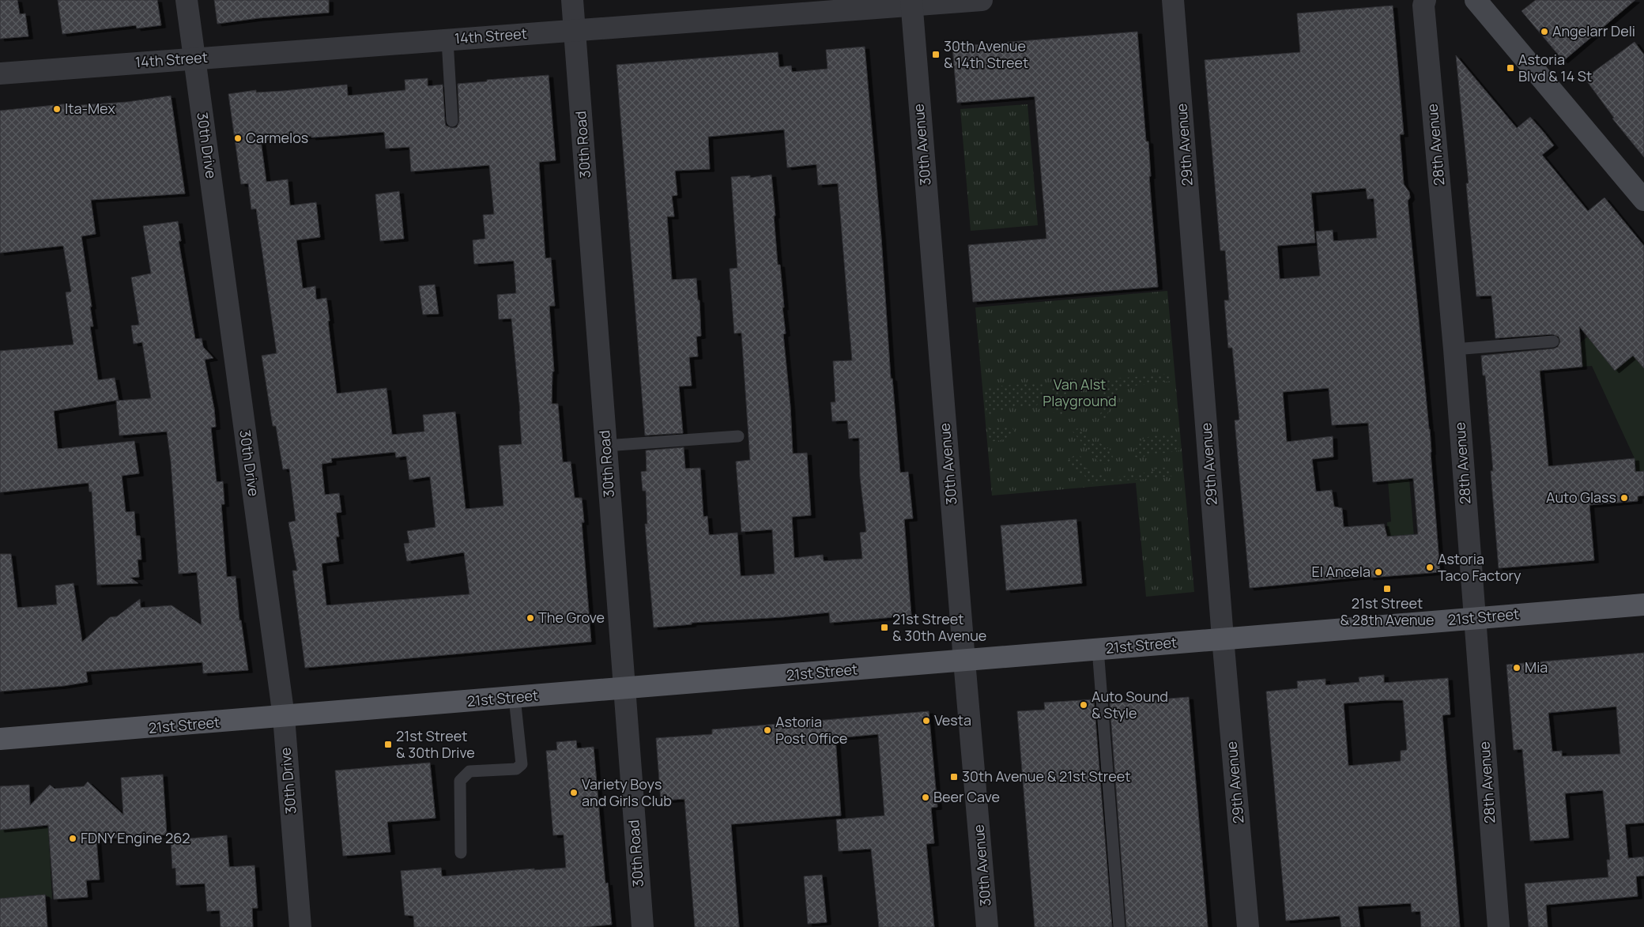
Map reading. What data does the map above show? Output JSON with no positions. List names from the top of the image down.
{
  "streets": {
    "main road": ["21st Street"],
    "street": [
      "14th Street",
      "30th Road",
      "30th Avenue",
      "29th Avenue",
      "28th Avenue",
      "30th Drive"
    ]
  },
  "crossings": [
    ["14th Street", "30th Road"],
    ["14th Street", "30th Avenue"],
    ["14th Street", "30th Drive"],
    ["30th Road", "21st Street"],
    ["30th Avenue", "21st Street"],
    ["29th Avenue", "21st Street"],
    ["28th Avenue", "21st Street"],
    ["30th Drive", "21st Street"]
  ],
  "parks": ["Van Alst Playground"],
  "places": {
    "other": [
      "Angelarr Deli",
      "Ita-Mex",
      "Carmelos",
      "Auto Glass",
      "Astoria Taco Factory",
      "El Ancela",
      "The Grove",
      "Mia",
      "Auto Sound & Style",
      "Vesta",
      "Astoria Post Office",
      "Variety Boys and Girls Club",
      "Beer Cave",
      "FDNY Engine 262"
    ],
    "transit": [
      "30th Avenue & 14th Street",
      "Astoria Blvd & 14 St",
      "21st Street & 28th Avenue",
      "21st Street & 30th Avenue",
      "21st Street & 30th Drive",
      "30th Avenue & 21st Street"
    ]
  }
}
